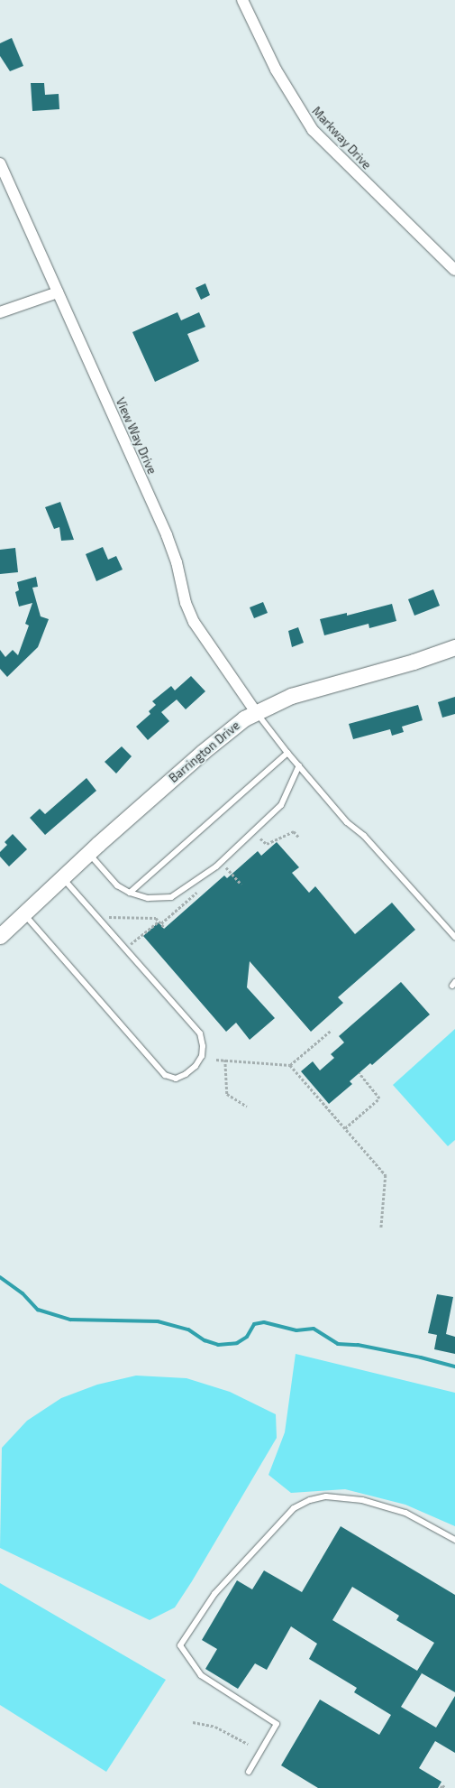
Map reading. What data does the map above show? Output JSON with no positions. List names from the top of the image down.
{
  "streets": {
    "street": ["Markway Drive", "View Way Drive", "Barrington Drive"]
  },
  "crossings": [
    ["View Way Drive", "Barrington Drive"]
  ]
}
